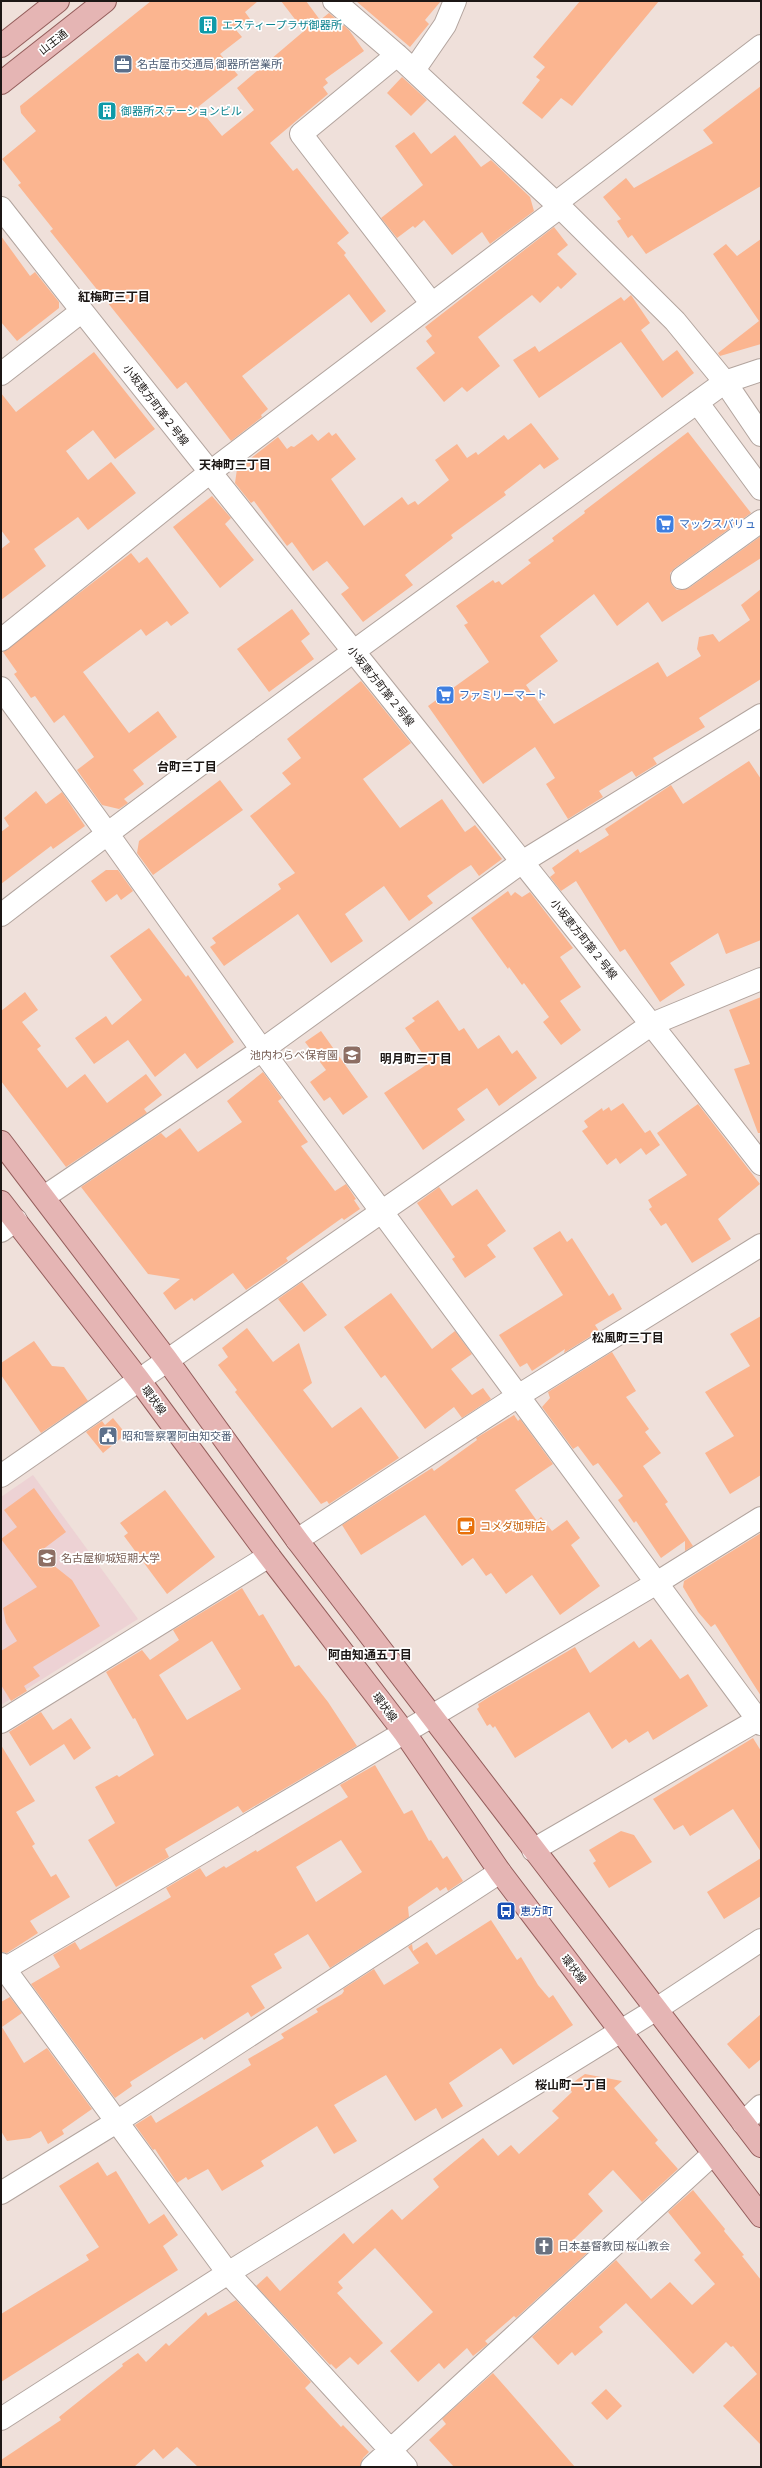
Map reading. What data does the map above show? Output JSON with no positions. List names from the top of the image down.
{
  "streets": {
    "main road": ["山王通", "環状線"],
    "street": ["小坂恵方町第２号線"]
  },
  "districts": [
    "紅梅町三丁目",
    "天神町三丁目",
    "台町三丁目",
    "明月町三丁目",
    "松風町三丁目",
    "阿由知通五丁目",
    "桜山町一丁目"
  ],
  "places": {
    "building": ["エスティープラザ御器所", "御器所ステーションビル"],
    "office": ["名古屋市交通局 御器所営業所"],
    "supermarket": ["マックスバリュ", "ファミリーマート"],
    "school or university": ["池内わらべ保育園", "名古屋柳城短期大学"],
    "public building": ["昭和警察署阿由知交番"],
    "cafe": ["コメダ珈琲店"],
    "bus stop": ["恵方町"],
    "church": ["日本基督教団 桜山教会"]
  }
}
